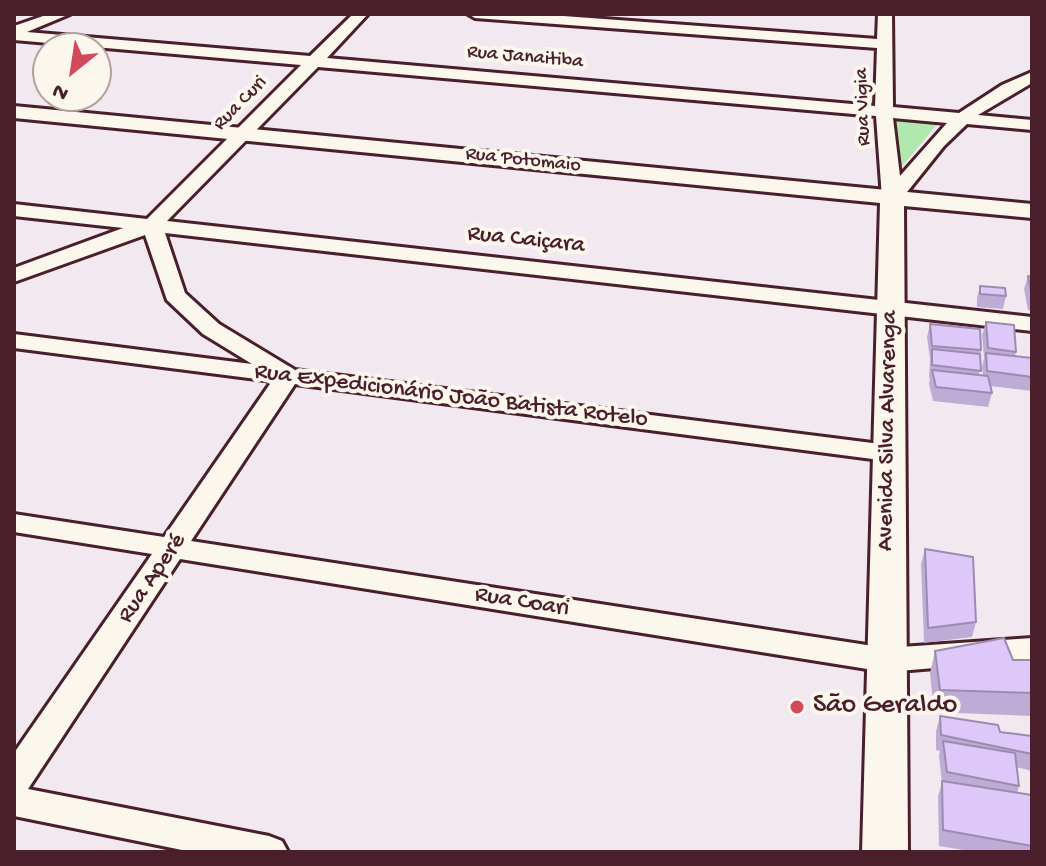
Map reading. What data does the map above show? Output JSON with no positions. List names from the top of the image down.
{
  "streets": {
    "street": [
      "Rua Janaitiba",
      "Rua Curi",
      "Rua Vigia",
      "Rua Potomaio",
      "Rua Caiçara",
      "Rua Expedicionário João Batista Rotelo",
      "Avenida Silva Alvarenga",
      "Rua Aperé",
      "Rua Coari"
    ]
  },
  "crossings": [
    ["Rua Janaitiba", "Rua Curi"],
    ["Rua Janaitiba", "Rua Vigia"],
    ["Rua Curi", "Rua Potomaio"],
    ["Rua Curi", "Rua Caiçara"],
    ["Rua Vigia", "Rua Potomaio"],
    ["Rua Vigia", "Avenida Silva Alvarenga"],
    ["Rua Potomaio", "Avenida Silva Alvarenga"],
    ["Rua Caiçara", "Avenida Silva Alvarenga"],
    ["Rua Expedicionário João Batista Rotelo", "Avenida Silva Alvarenga"],
    ["Rua Expedicionário João Batista Rotelo", "Rua Aperé"],
    ["Avenida Silva Alvarenga", "Rua Coari"],
    ["Rua Aperé", "Rua Coari"]
  ],
  "places": ["São Geraldo"],
  "north": "bottom left"
}
